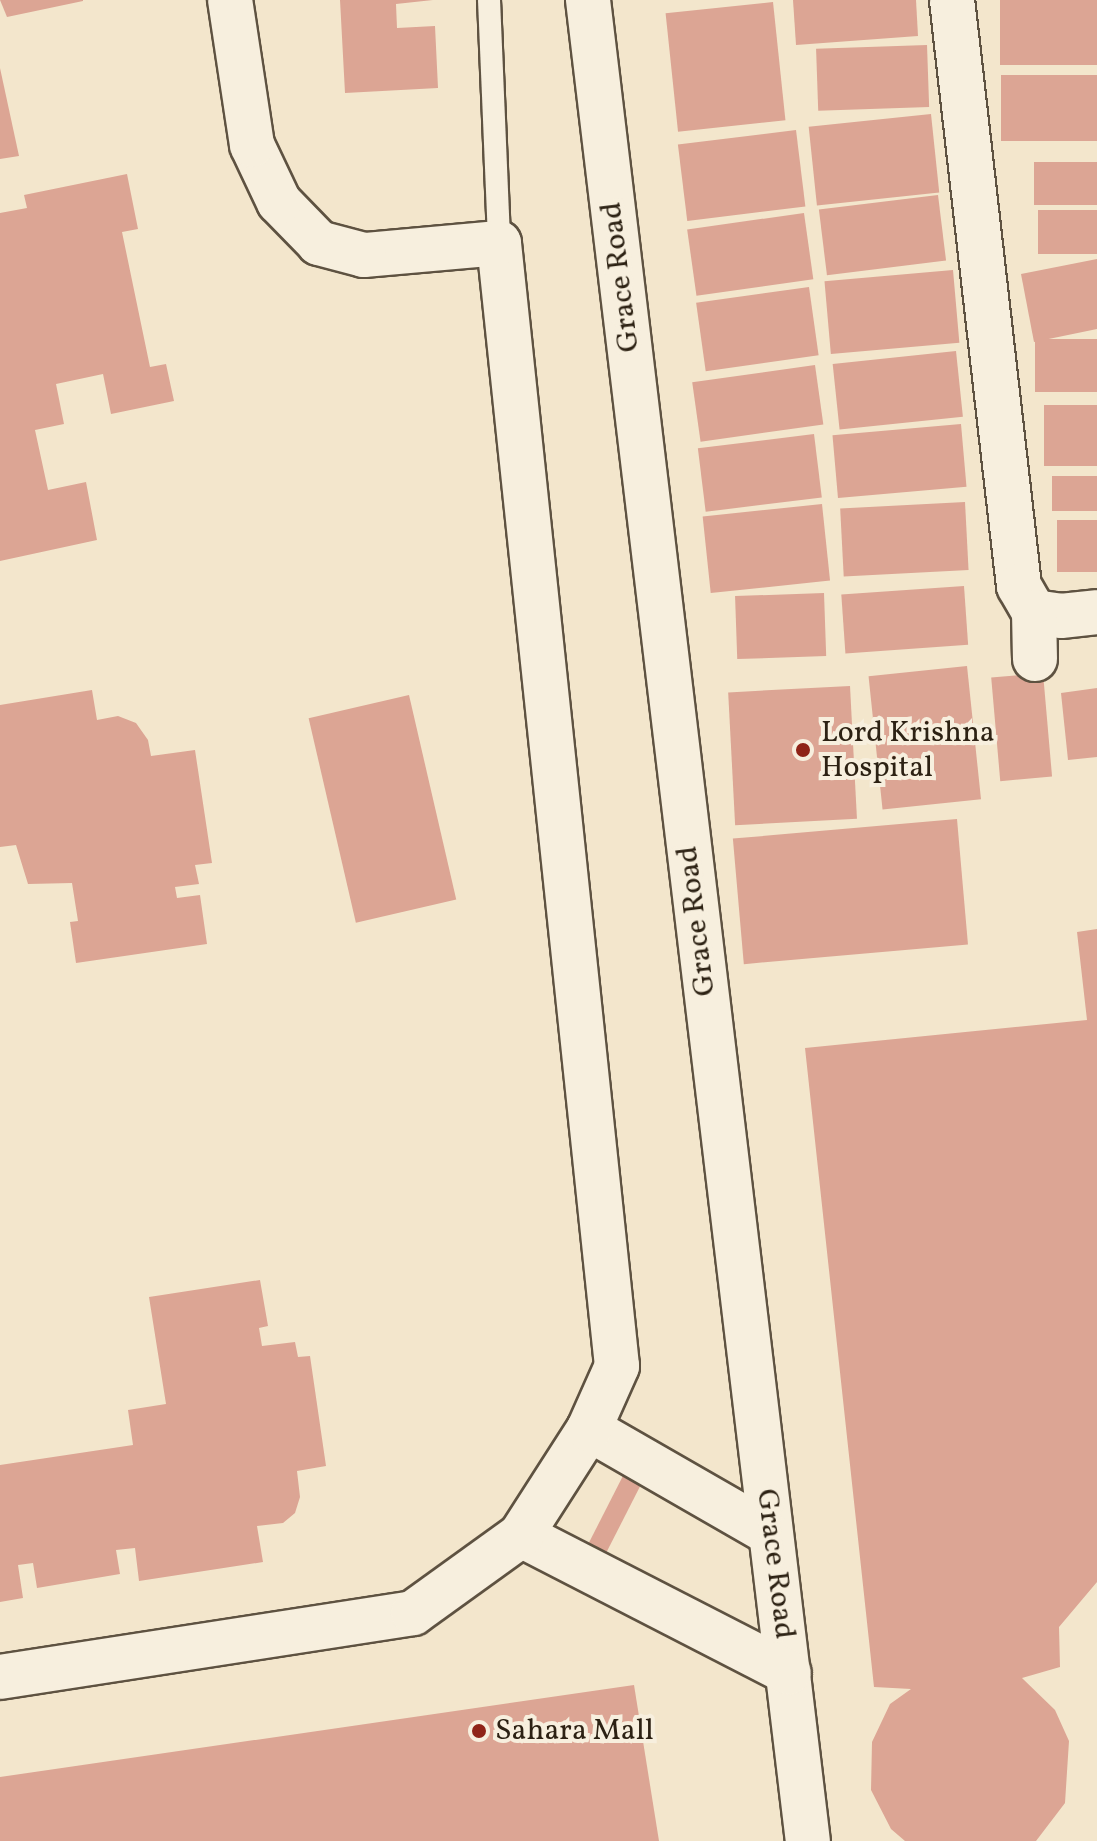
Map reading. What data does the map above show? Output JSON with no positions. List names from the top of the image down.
{
  "streets": {
    "street": ["Grace Road"]
  },
  "places": ["Lord Krishna Hospital", "Sahara Mall"]
}
